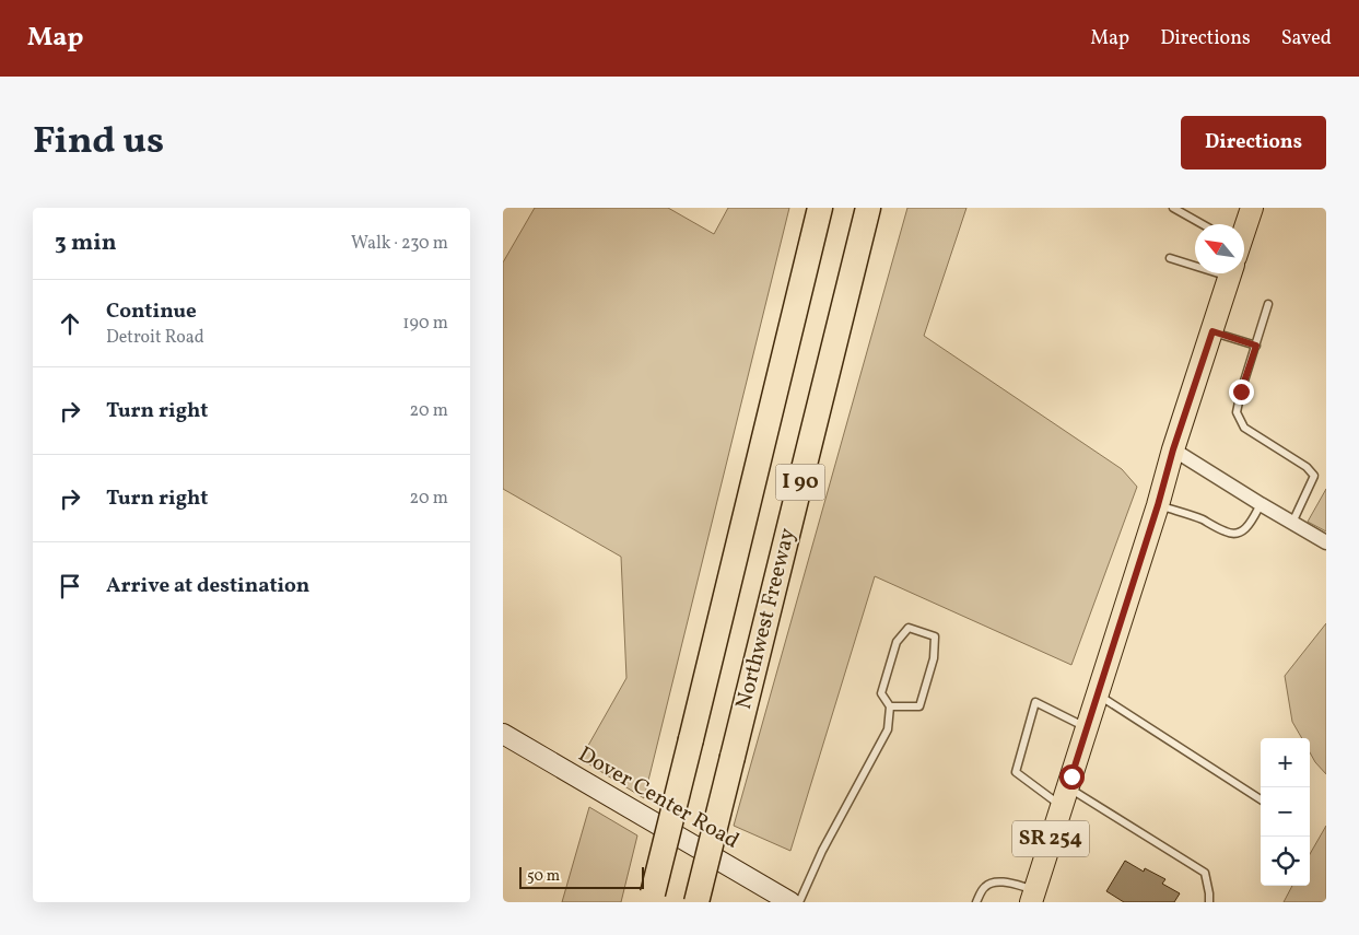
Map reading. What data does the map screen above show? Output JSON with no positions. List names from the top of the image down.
{
  "streets": {
    "highway": ["I 90", "Northwest Freeway"],
    "main road": ["SR 254"],
    "street": ["Dover Center Road"]
  },
  "scale_bar": "50 m",
  "north": "top left",
  "page": {
    "header": "Map",
    "nav": ["Map", "Directions", "Saved"],
    "title": "Find us",
    "buttons": "Directions",
    "heading": ["3 min", "Walk · 230 m"],
    "list": [
      ["Continue", "Detroit Road", "190 m"],
      ["Turn right", "20 m"],
      ["Turn right", "20 m"],
      "Arrive at destination"
    ],
    "map_buttons": ["+", "−"],
    "scale": "50 m"
  }
}
